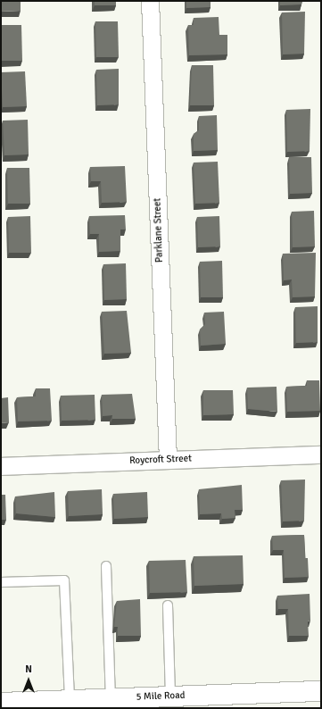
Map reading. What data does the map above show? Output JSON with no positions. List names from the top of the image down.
{
  "streets": {
    "main road": ["5 Mile Road"],
    "street": ["Parklane Street", "Roycroft Street"]
  },
  "crossings": [
    ["Parklane Street", "Roycroft Street"]
  ],
  "north": "top"
}
